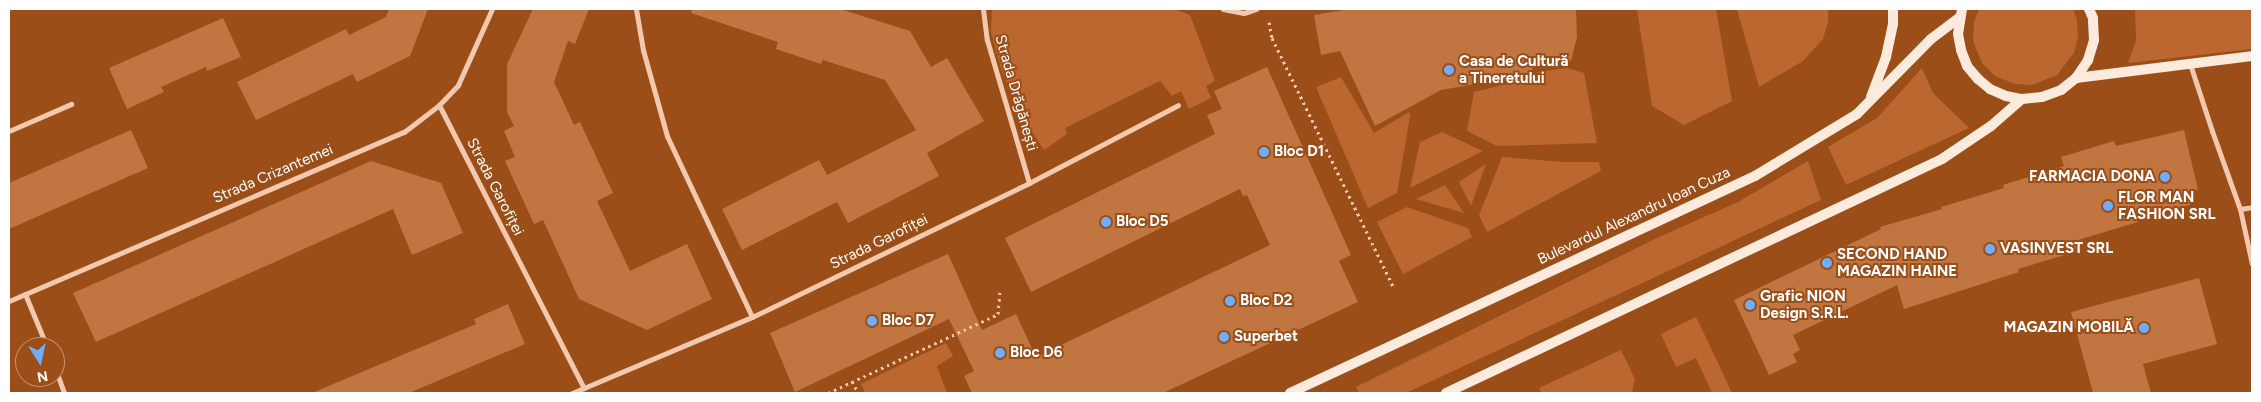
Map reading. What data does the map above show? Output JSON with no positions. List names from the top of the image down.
{
  "streets": {
    "main road": ["Bulevardul Alexandru Ioan Cuza"],
    "street": ["Strada Drăgănești", "Strada Crizantemei", "Strada Garofiței"]
  },
  "crossings": [
    ["Strada Drăgănești", "Strada Garofiței"],
    ["Strada Crizantemei", "Strada Garofiței"]
  ],
  "places": [
    "Casa de Cultură a Tineretului",
    "Bloc D1",
    "FARMACIA DONA",
    "FLOR MAN FASHION SRL",
    "Bloc D5",
    "VASINVEST SRL",
    "SECOND HAND MAGAZIN HAINE",
    "Bloc D2",
    "Grafic NION Design S.R.L.",
    "Bloc D7",
    "MAGAZIN MOBILĂ",
    "Superbet",
    "Bloc D6"
  ],
  "north": "bottom"
}
